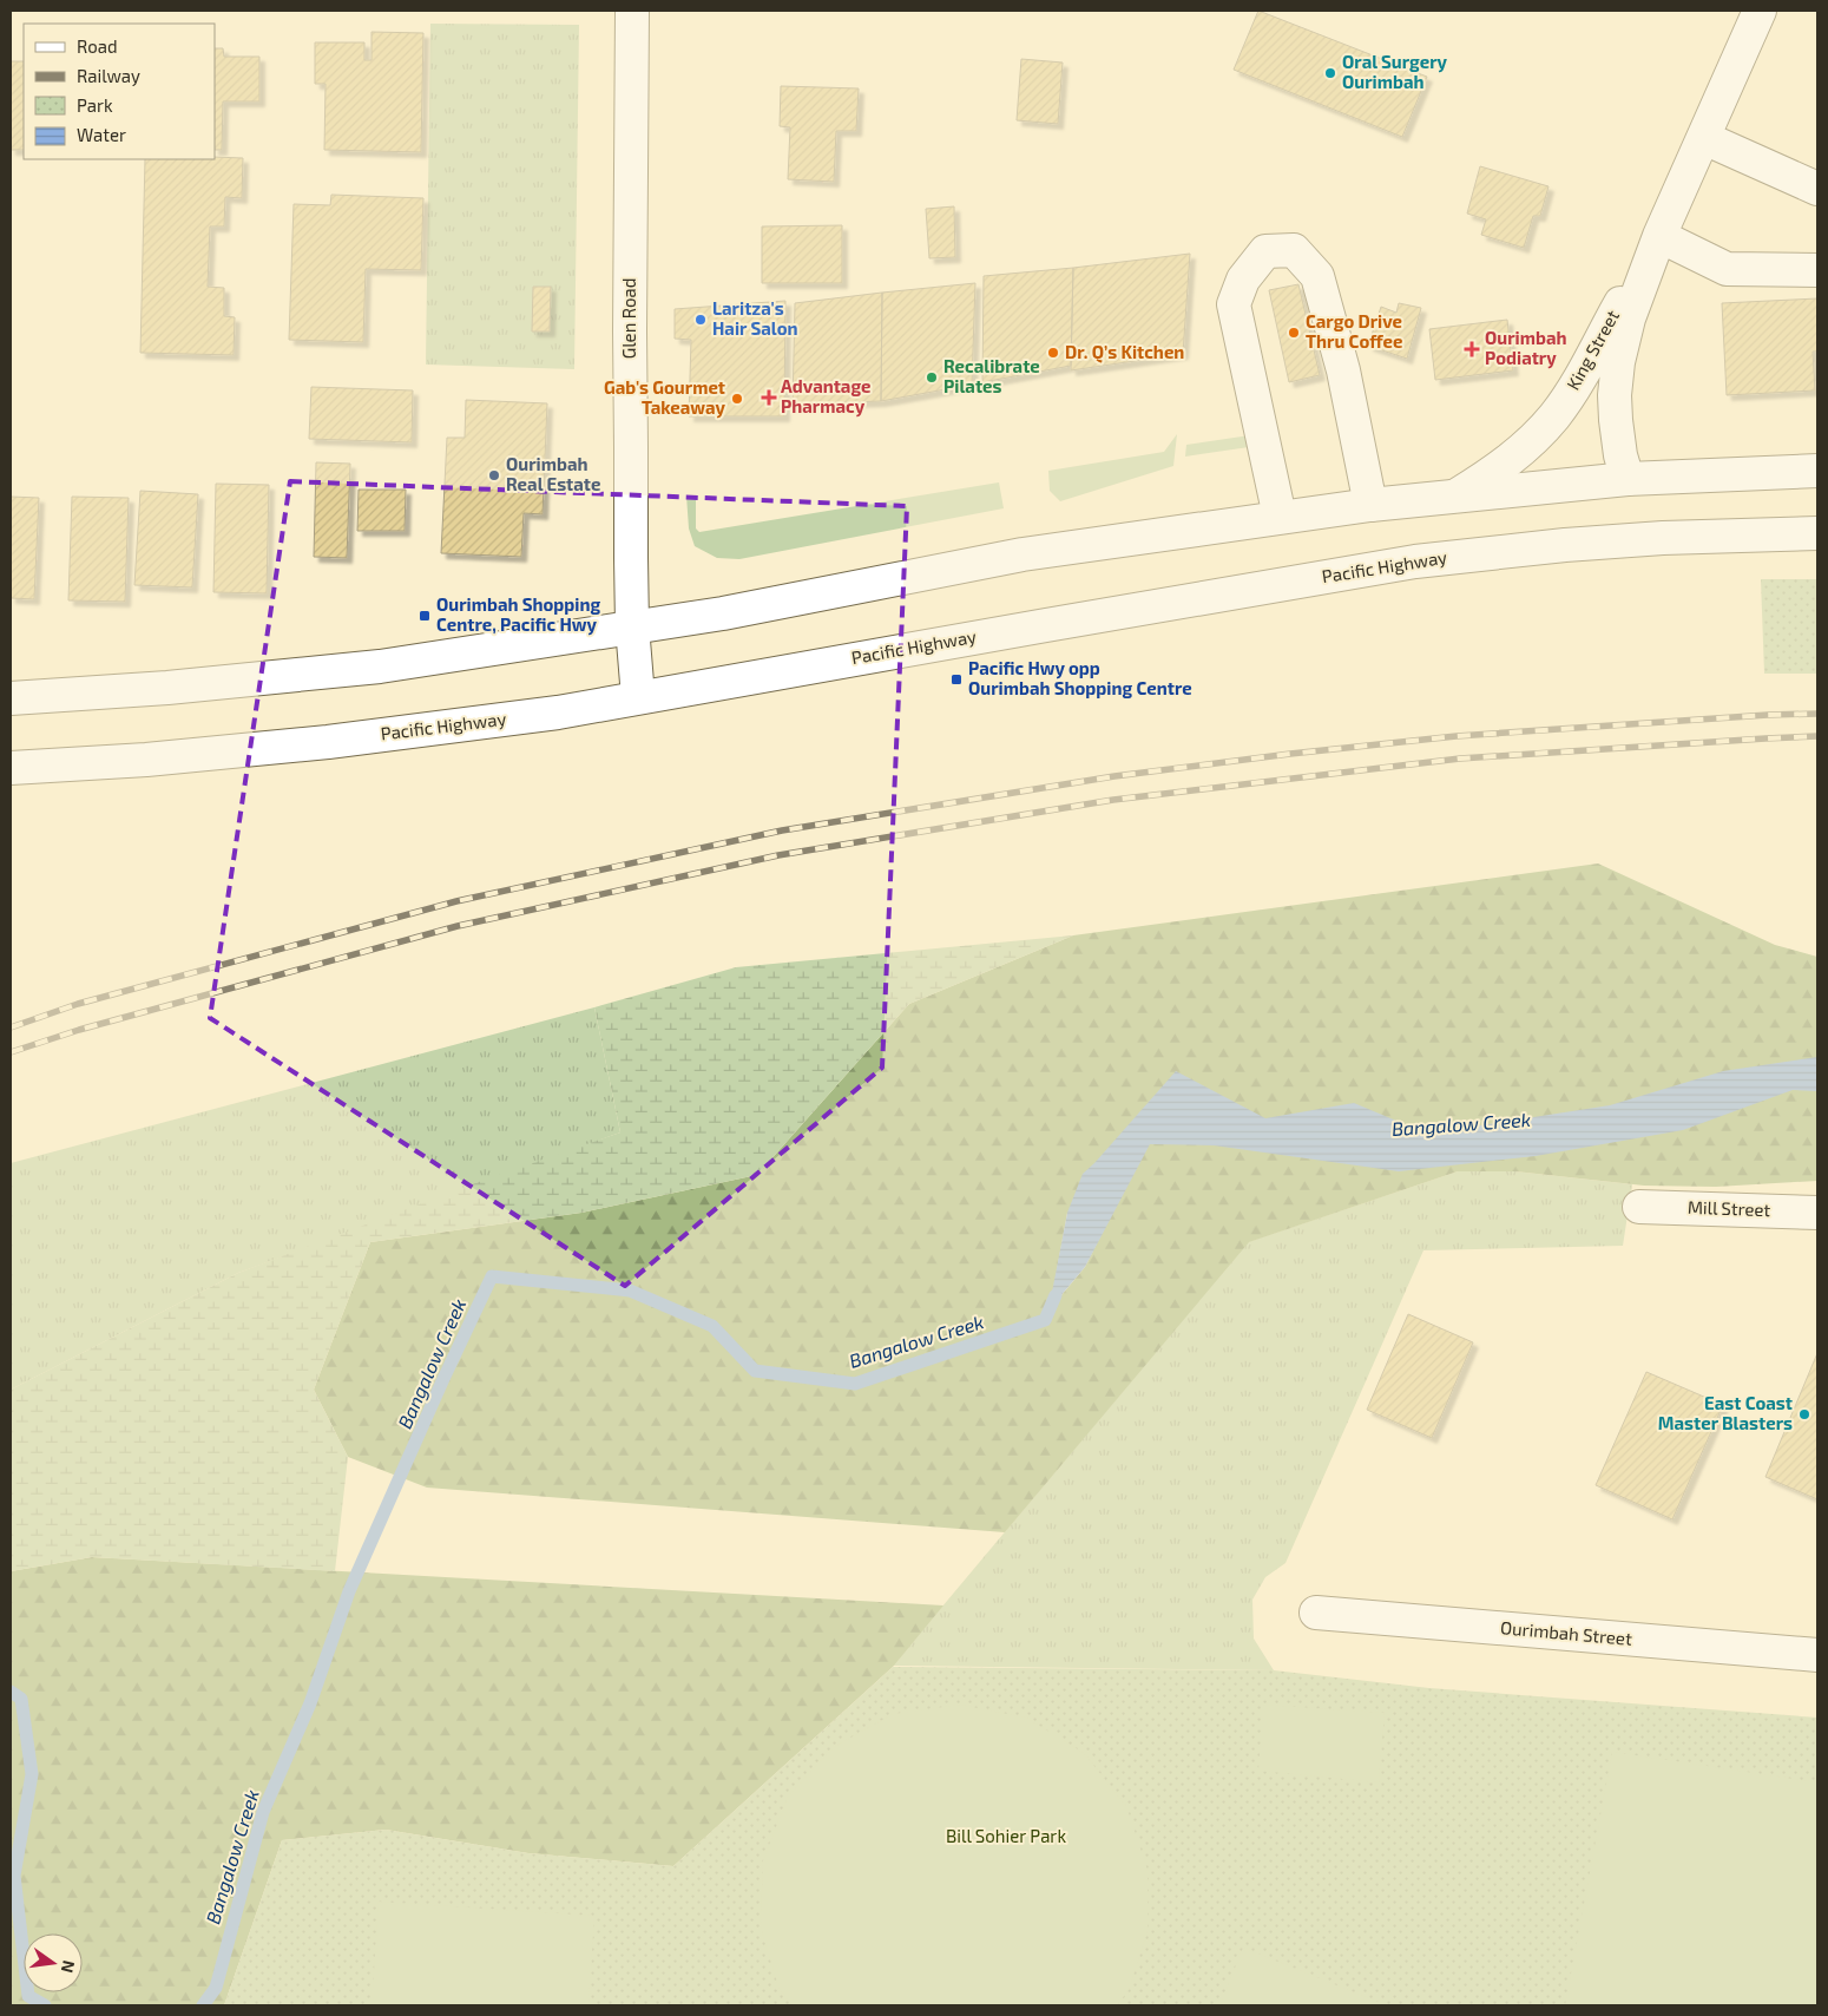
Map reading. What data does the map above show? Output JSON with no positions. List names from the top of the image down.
{
  "streets": {
    "main road": [
      "Glen Road",
      "King Street",
      "Pacific Highway",
      "Mill Street",
      "Ourimbah Street"
    ]
  },
  "crossings": [
    ["Glen Road", "Pacific Highway"]
  ],
  "water": ["Bangalow Creek"],
  "parks": ["Bill Sohier Park"],
  "places": {
    "other": [
      "Oral Surgery Ourimbah",
      "Laritza's Hair Salon",
      "Cargo Drive Thru Coffee",
      "Dr. Q’s Kitchen",
      "Recalibrate Pilates",
      "Gab's Gourmet Takeaway",
      "Ourimbah Real Estate",
      "East Coast Master Blasters"
    ],
    "health": ["Ourimbah Podiatry", "Advantage Pharmacy"],
    "transit": ["Ourimbah Shopping Centre, Pacific Hwy", "Pacific Hwy opp Ourimbah Shopping Centre"]
  },
  "legend": [
    "Road",
    "Railway",
    "Park",
    "Water"
  ],
  "north": "right"
}
